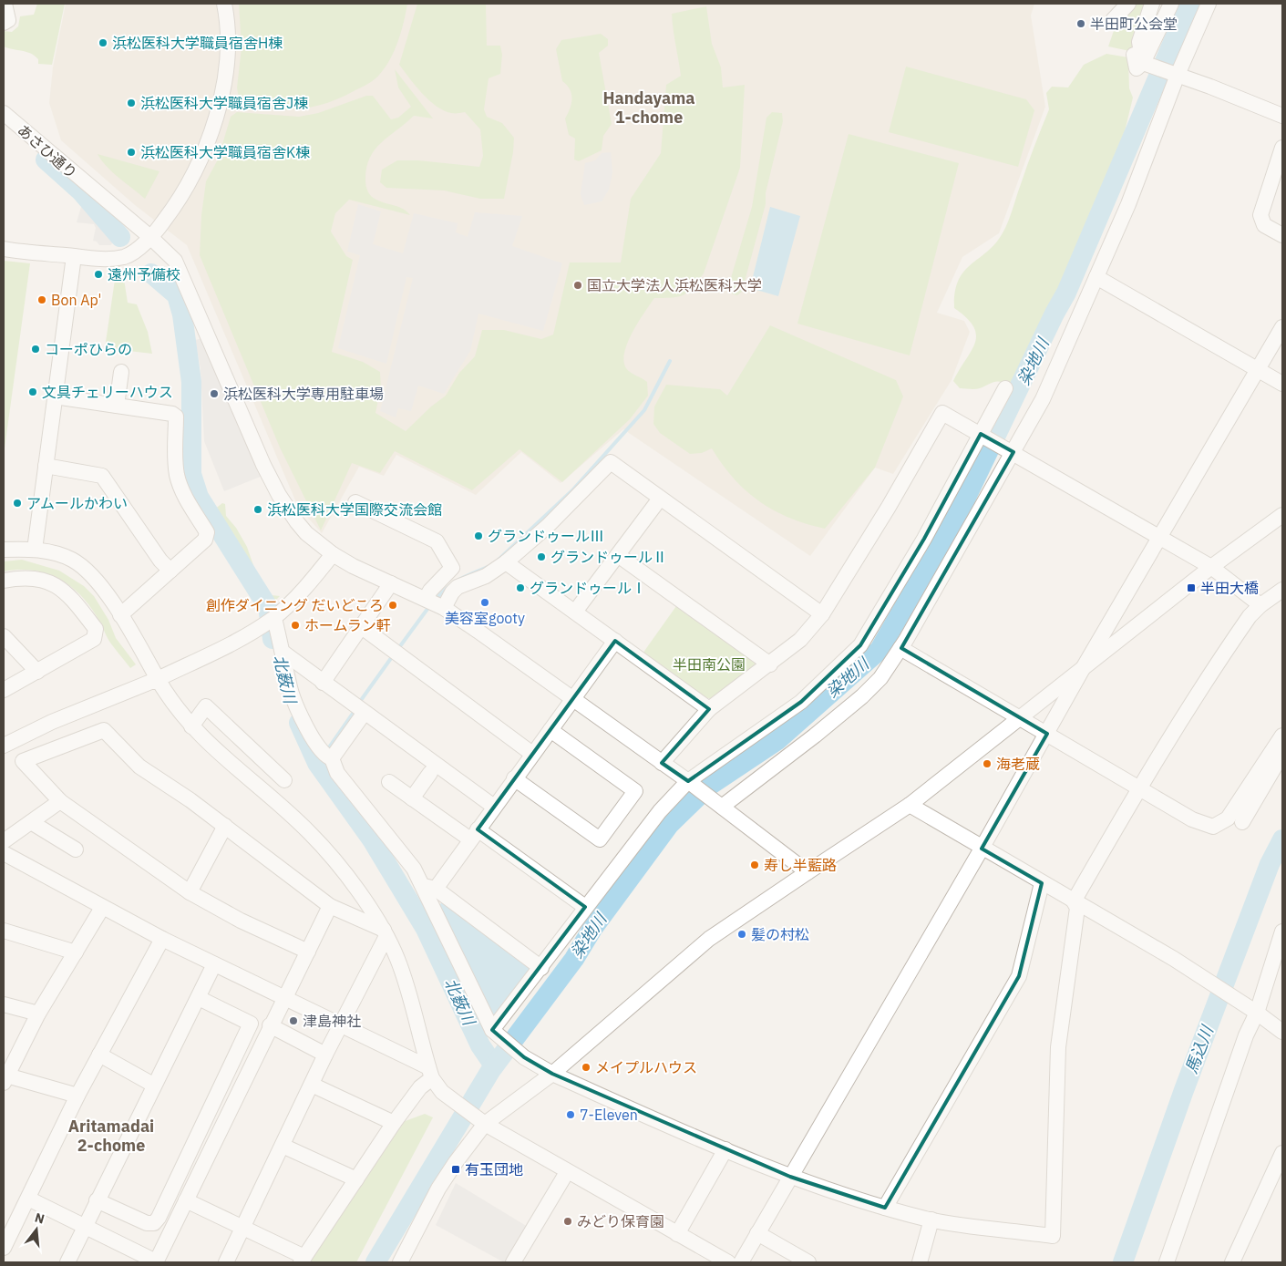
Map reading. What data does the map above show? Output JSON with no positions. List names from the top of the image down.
{
  "streets": {
    "street": ["あさひ通り"]
  },
  "districts": ["Handayama 1-chome", "Aritamadai 2-chome"],
  "water": ["染地川", "北薮川", "馬込川"],
  "parks": ["半田南公園"],
  "places": {
    "other": [
      "半田町公会堂",
      "浜松医科大学職員宿舎H棟",
      "浜松医科大学職員宿舎J棟",
      "浜松医科大学職員宿舎K棟",
      "遠州予備校",
      "国立大学法人浜松医科大学",
      "Bon Ap'",
      "コーポひらの",
      "文具チェリーハウス",
      "浜松医科大学専用駐車場",
      "アムールかわい",
      "浜松医科大学国際交流会館",
      "グランドゥールⅢ",
      "グランドゥールⅡ",
      "グランドゥールⅠ",
      "美容室gooty",
      "創作ダイニング だいどころ",
      "ホームラン軒",
      "海老蔵",
      "寿し半藍路",
      "髪の村松",
      "津島神社",
      "メイプルハウス",
      "7-Eleven",
      "みどり保育園"
    ],
    "transit": ["半田大橋", "有玉団地"]
  },
  "north": "top"
}
